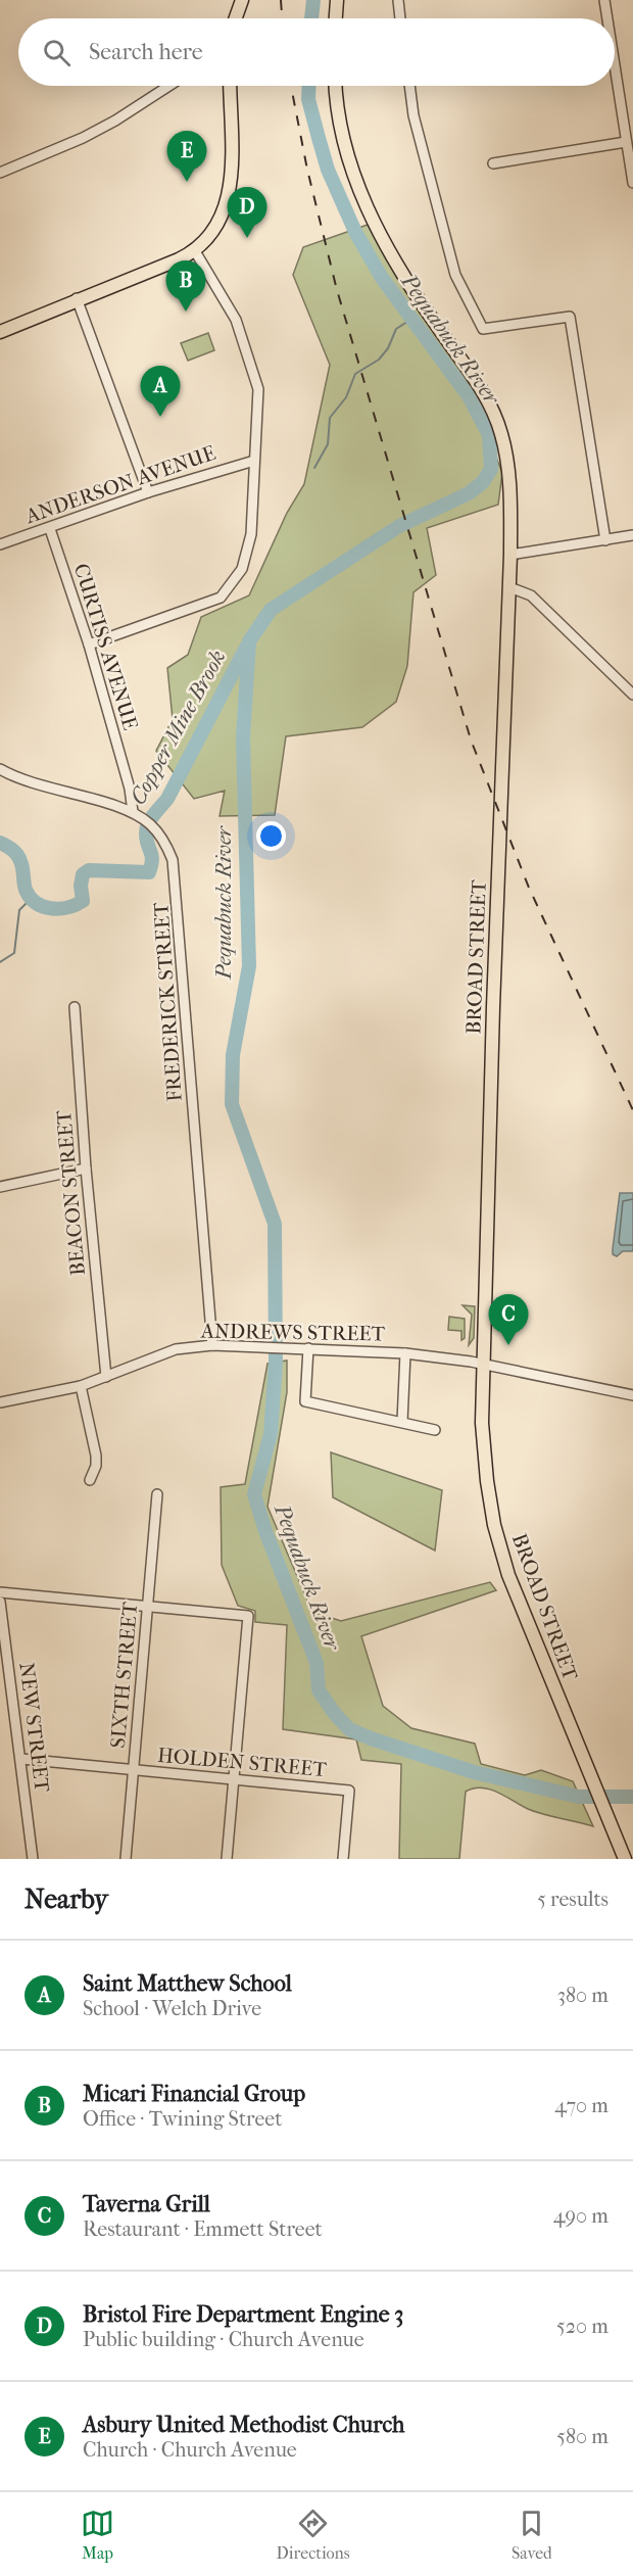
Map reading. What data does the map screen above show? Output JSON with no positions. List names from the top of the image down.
{
  "streets": {
    "main road": ["BROAD STREET"],
    "street": [
      "ANDERSON AVENUE",
      "CURTISS AVENUE",
      "FREDERICK STREET",
      "BEACON STREET",
      "ANDREWS STREET",
      "SIXTH STREET",
      "NEW STREET",
      "HOLDEN STREET"
    ]
  },
  "crossings": [
    ["ANDERSON AVENUE", "CURTISS AVENUE"],
    ["CURTISS AVENUE", "FREDERICK STREET"],
    ["BROAD STREET", "ANDREWS STREET"],
    ["FREDERICK STREET", "ANDREWS STREET"],
    ["BEACON STREET", "ANDREWS STREET"],
    ["SIXTH STREET", "HOLDEN STREET"],
    ["NEW STREET", "HOLDEN STREET"]
  ],
  "water": ["Pequabuck River", "Copper Mine Brook"],
  "page": {
    "search": "Search here",
    "pins": [
      "E",
      "D",
      "B",
      "A",
      "C"
    ],
    "heading": ["Nearby", "5 results"],
    "list": [
      {
        "mark": "A",
        "name": "Saint Matthew School",
        "note": "School · Welch Drive",
        "value": "380 m"
      },
      {
        "mark": "B",
        "name": "Micari Financial Group",
        "note": "Office · Twining Street",
        "value": "470 m"
      },
      {
        "mark": "C",
        "name": "Taverna Grill",
        "note": "Restaurant · Emmett Street",
        "value": "490 m"
      },
      {
        "mark": "D",
        "name": "Bristol Fire Department Engine 3",
        "note": "Public building · Church Avenue",
        "value": "520 m"
      },
      {
        "mark": "E",
        "name": "Asbury United Methodist Church",
        "note": "Church · Church Avenue",
        "value": "580 m"
      }
    ],
    "nav": ["Map", "Directions", "Saved"]
  }
}
